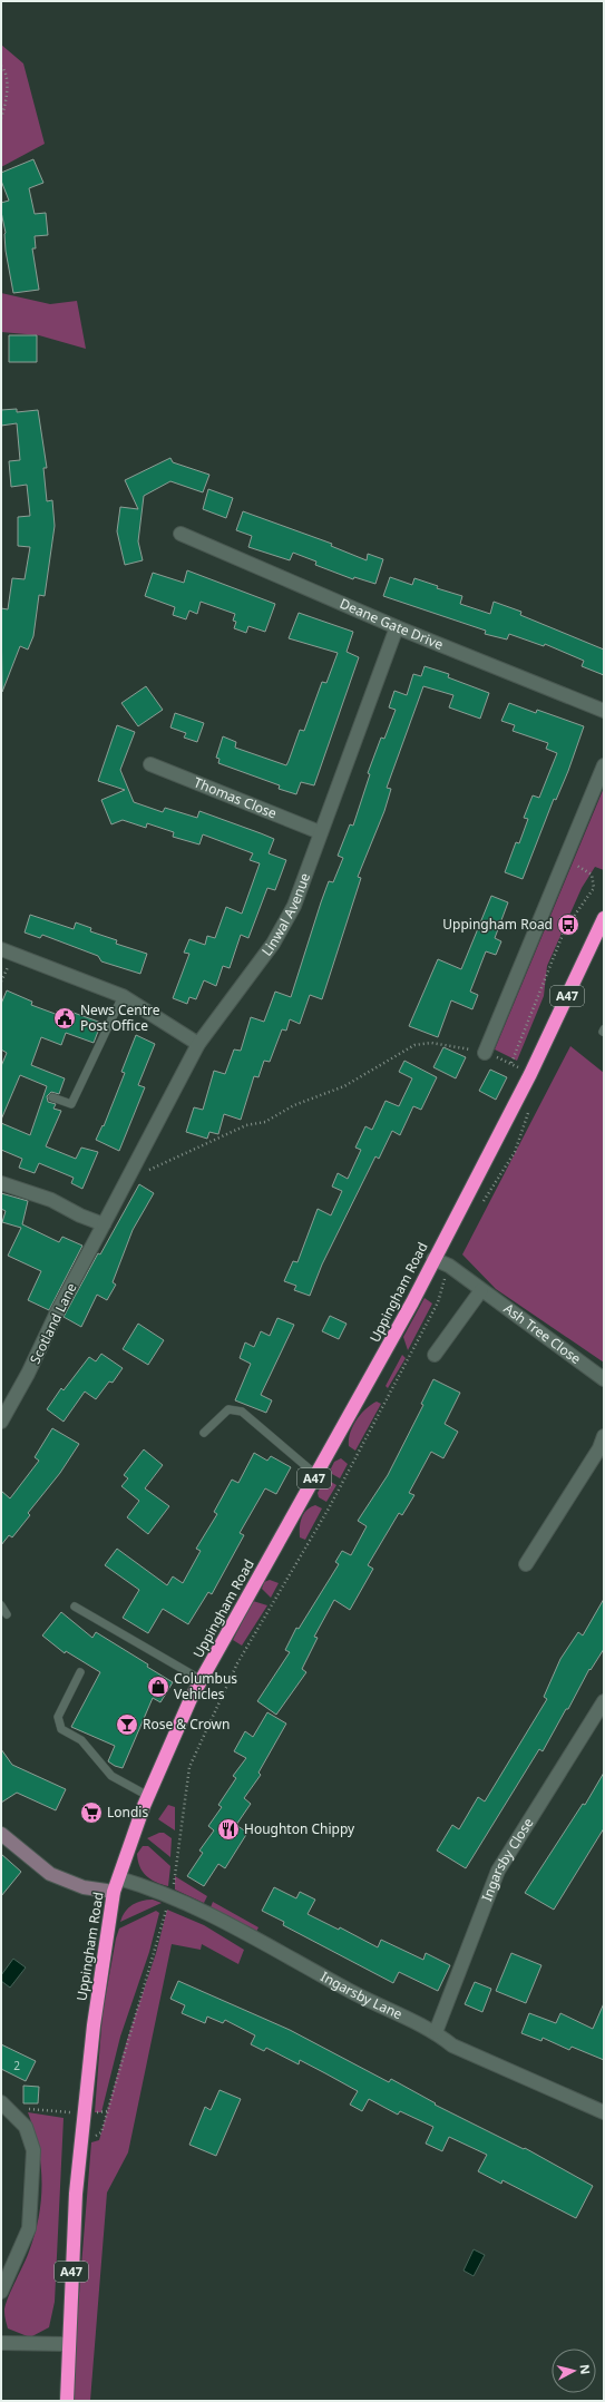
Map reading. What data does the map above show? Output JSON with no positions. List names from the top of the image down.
{
  "streets": {
    "highway": ["A47", "Uppingham Road"],
    "street": [
      "Deane Gate Drive",
      "Thomas Close",
      "Linwal Avenue",
      "Scotland Lane",
      "Ash Tree Close",
      "Ingarsby Close",
      "Ingarsby Lane"
    ]
  },
  "crossings": [
    ["Deane Gate Drive", "Linwal Avenue"],
    ["Thomas Close", "Linwal Avenue"],
    ["Linwal Avenue", "Scotland Lane"],
    ["Uppingham Road", "Ash Tree Close"],
    ["Uppingham Road", "Ingarsby Lane"],
    ["Ingarsby Close", "Ingarsby Lane"]
  ],
  "places": {
    "bus stop": ["Uppingham Road"],
    "public building": ["News Centre Post Office"],
    "shop": ["Columbus Vehicles"],
    "bar": ["Rose & Crown"],
    "supermarket": ["Londis"],
    "restaurant": ["Houghton Chippy"]
  },
  "house_numbers": ["2"],
  "north": "right"
}
